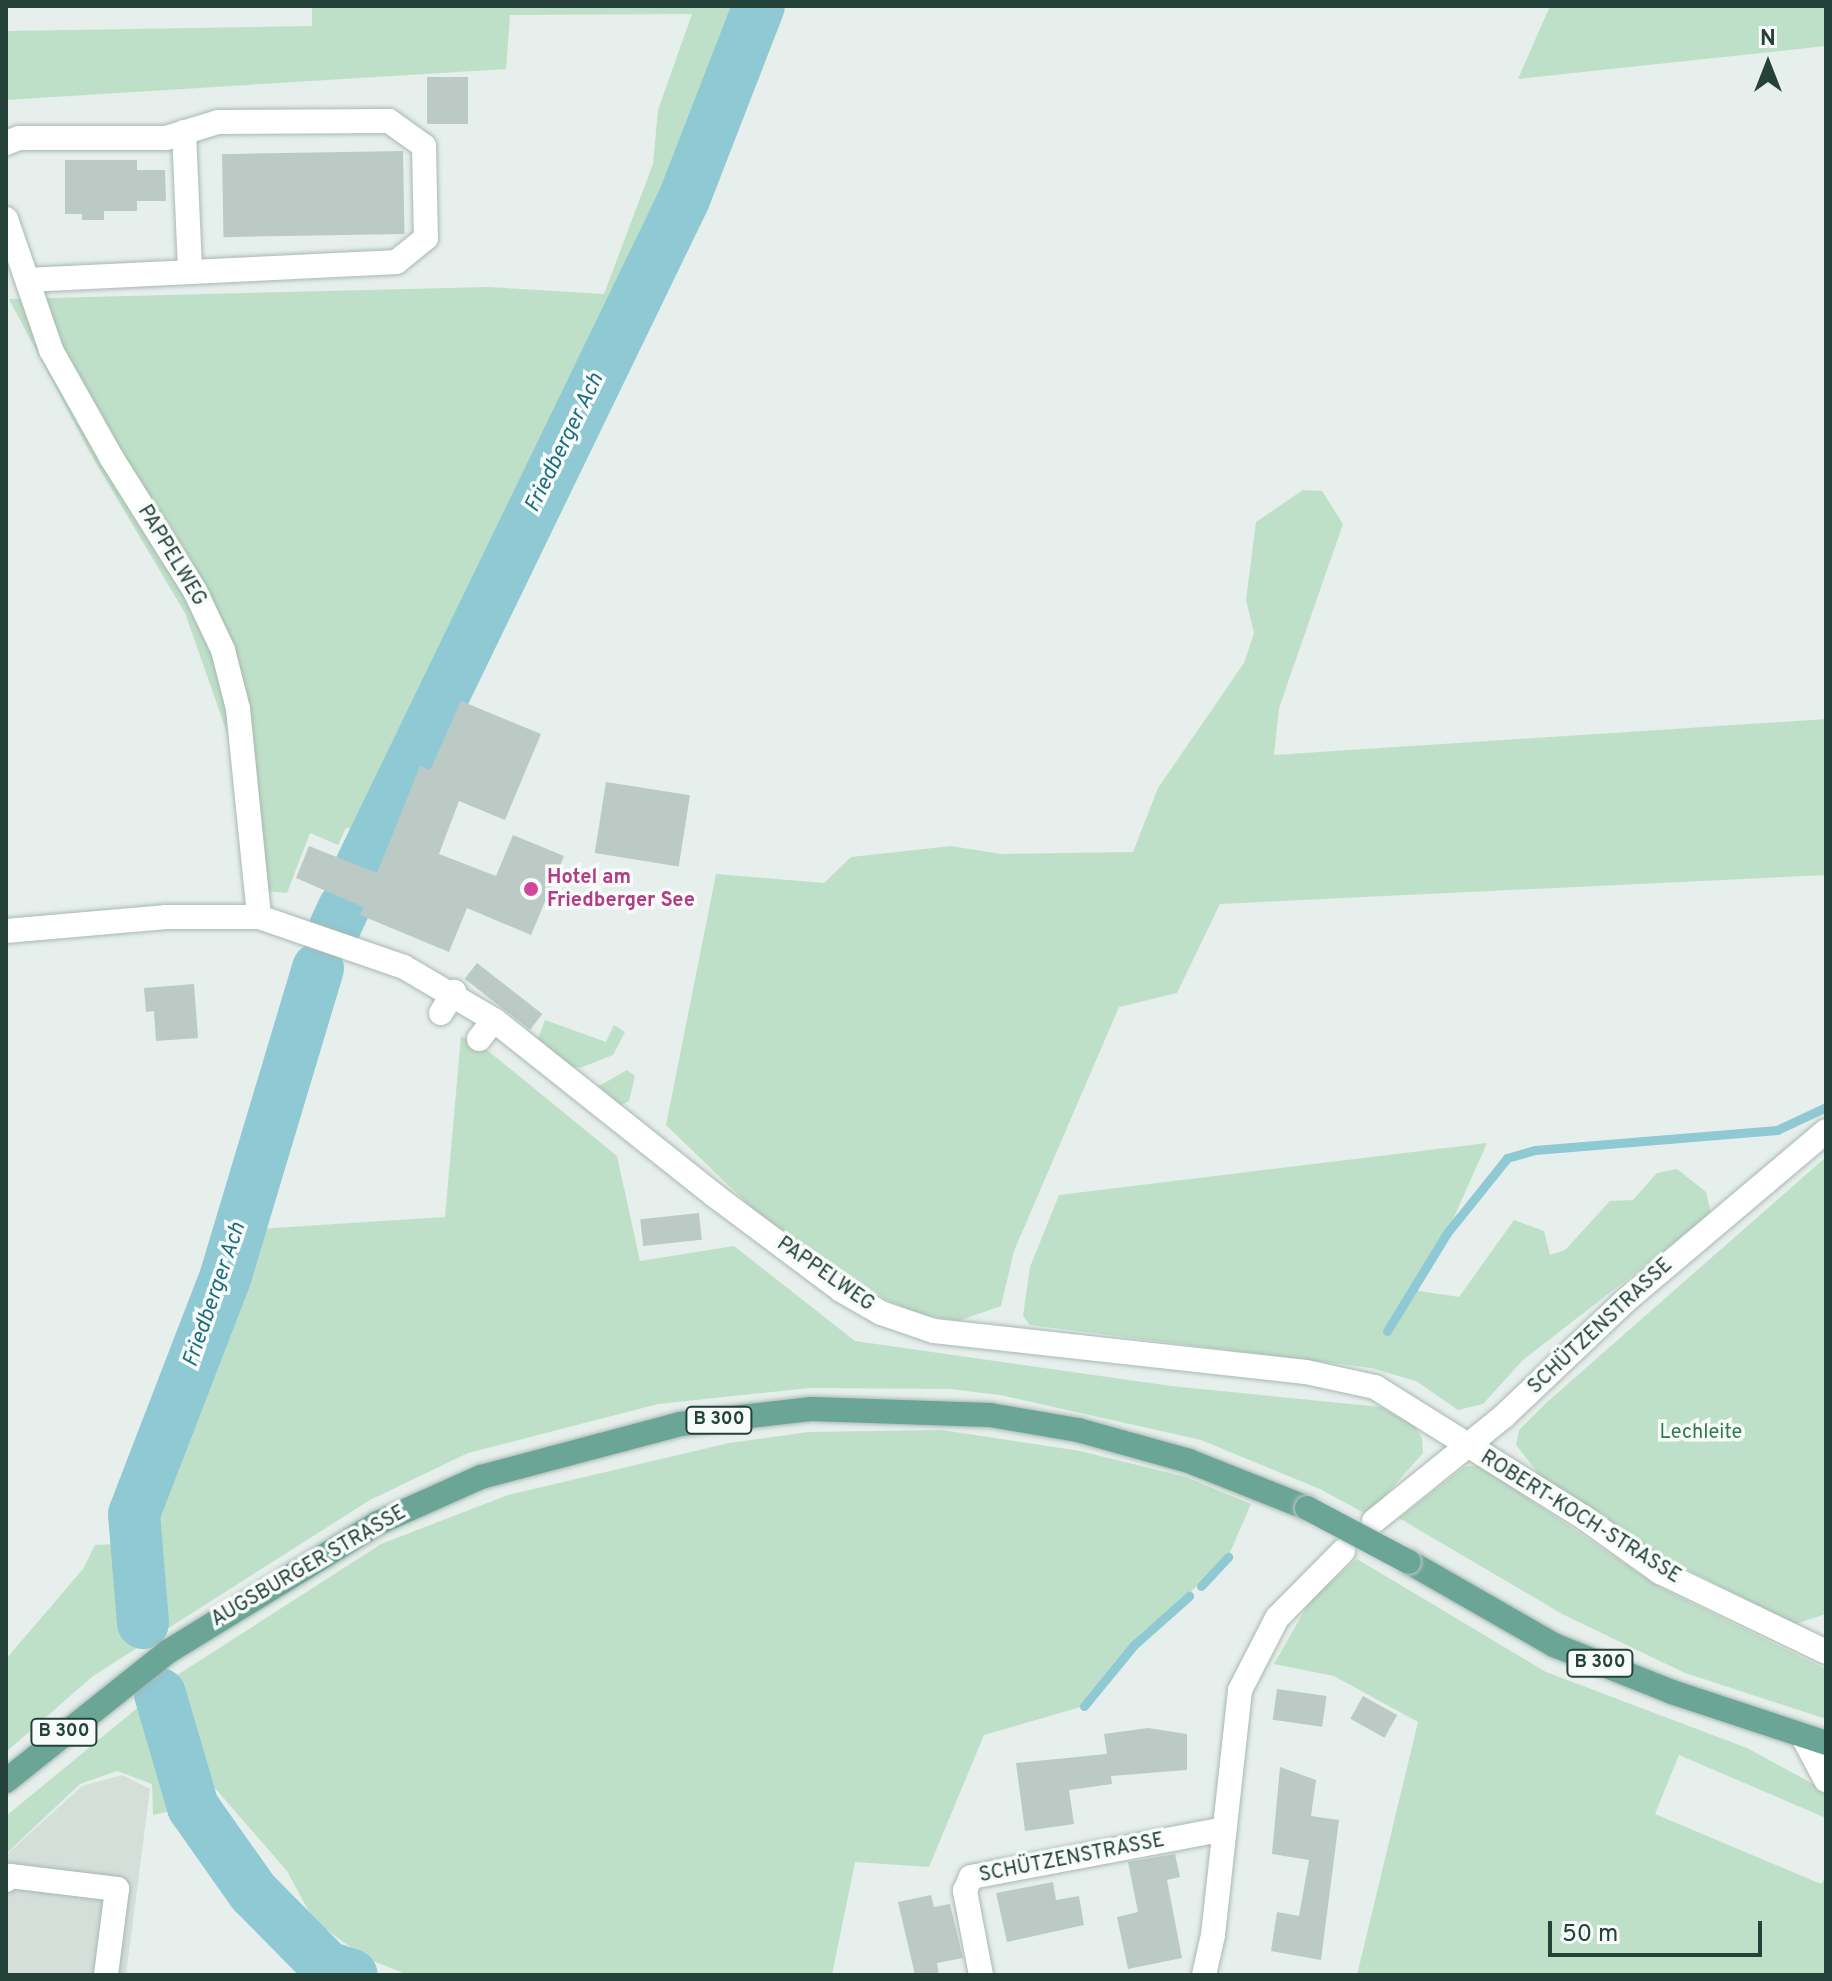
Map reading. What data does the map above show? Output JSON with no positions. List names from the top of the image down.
{
  "streets": {
    "main road": ["B 300", "AUGSBURGER STRASSE"],
    "street": ["PAPPELWEG", "SCHÜTZENSTRASSE", "ROBERT-KOCH-STRASSE"]
  },
  "crossings": [
    ["PAPPELWEG", "SCHÜTZENSTRASSE"],
    ["PAPPELWEG", "ROBERT-KOCH-STRASSE"],
    ["SCHÜTZENSTRASSE", "ROBERT-KOCH-STRASSE"]
  ],
  "water": ["Friedberger Ach"],
  "parks": ["Lechleite"],
  "places": ["Hotel am Friedberger See"],
  "scale_bar": "50 m",
  "north": "top"
}
